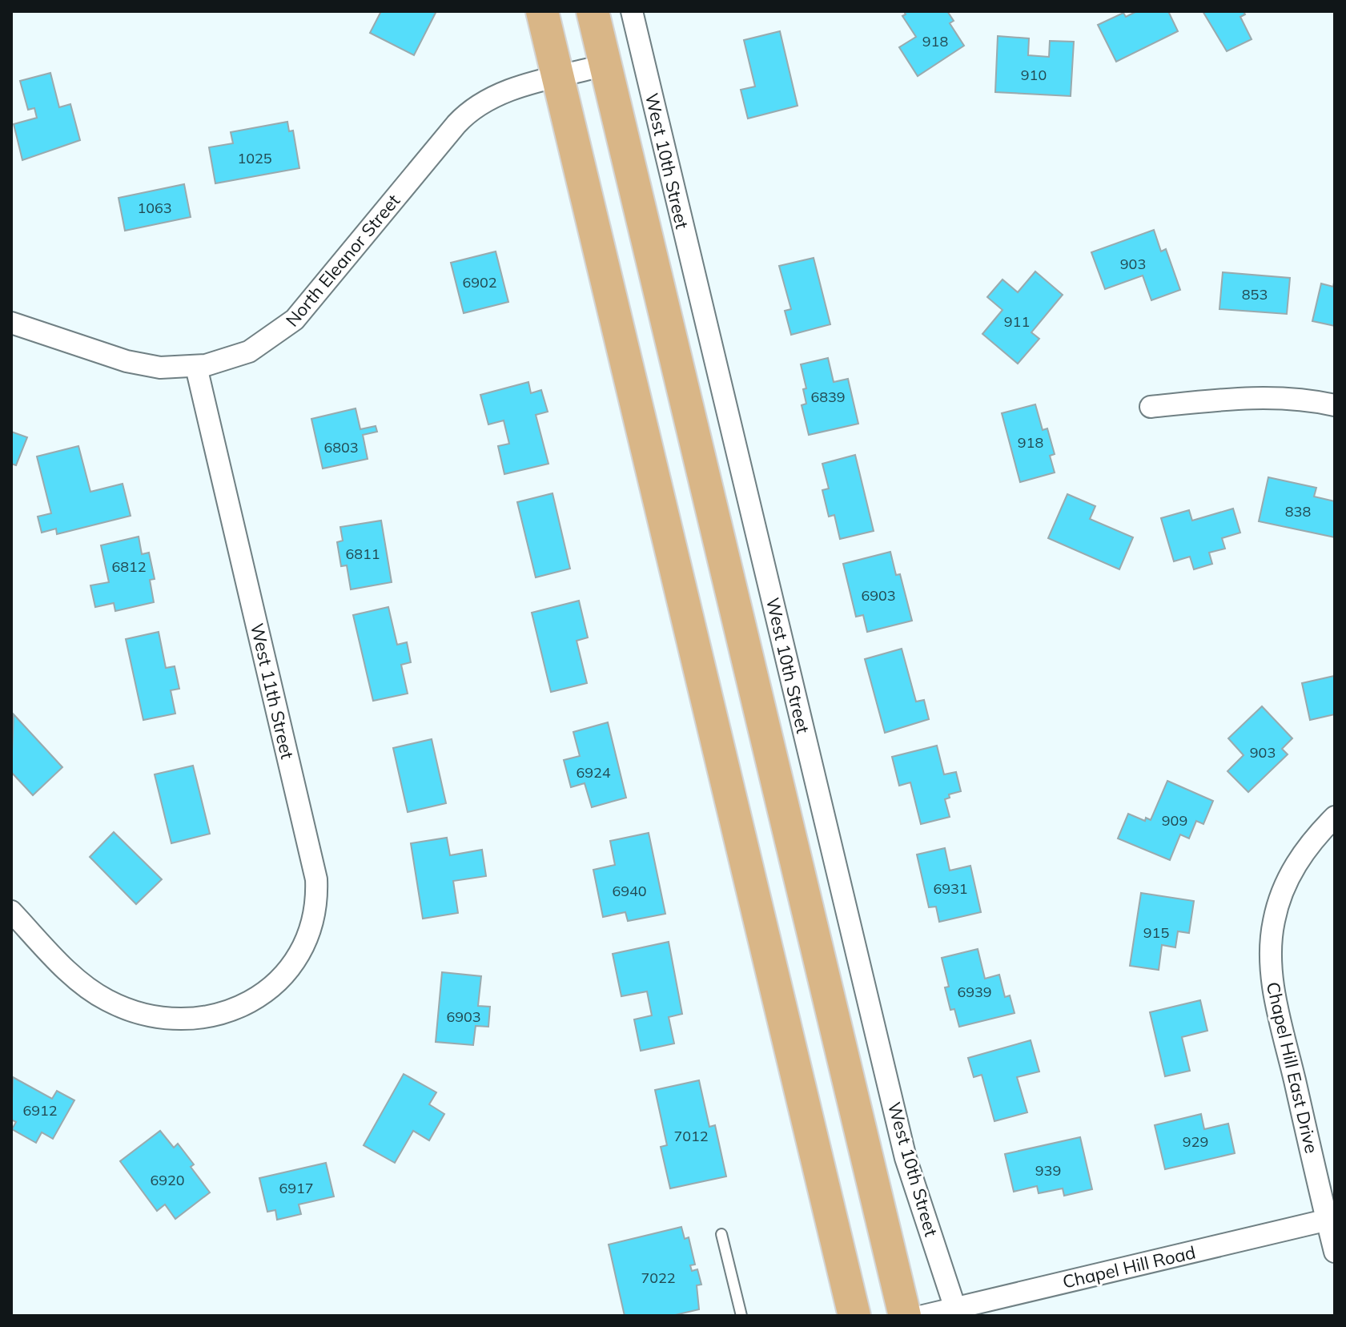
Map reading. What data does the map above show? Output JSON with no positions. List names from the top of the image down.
{
  "streets": {
    "main road": ["West 10th Street"],
    "street": [
      "North Eleanor Street",
      "West 11th Street",
      "Chapel Hill East Drive",
      "Chapel Hill Road"
    ]
  },
  "crossings": [
    ["West 10th Street", "North Eleanor Street"],
    ["West 10th Street", "Chapel Hill Road"],
    ["North Eleanor Street", "West 11th Street"],
    ["Chapel Hill East Drive", "Chapel Hill Road"]
  ],
  "house_numbers": [
    "918",
    "910",
    "1025",
    "1063",
    "903",
    "6902",
    "853",
    "911",
    "6839",
    "918",
    "6803",
    "838",
    "6811",
    "6812",
    "6903",
    "903",
    "6924",
    "909",
    "6931",
    "6940",
    "915",
    "6939",
    "6903",
    "6912",
    "7012",
    "929",
    "939",
    "6920",
    "6917",
    "7022"
  ]
}
